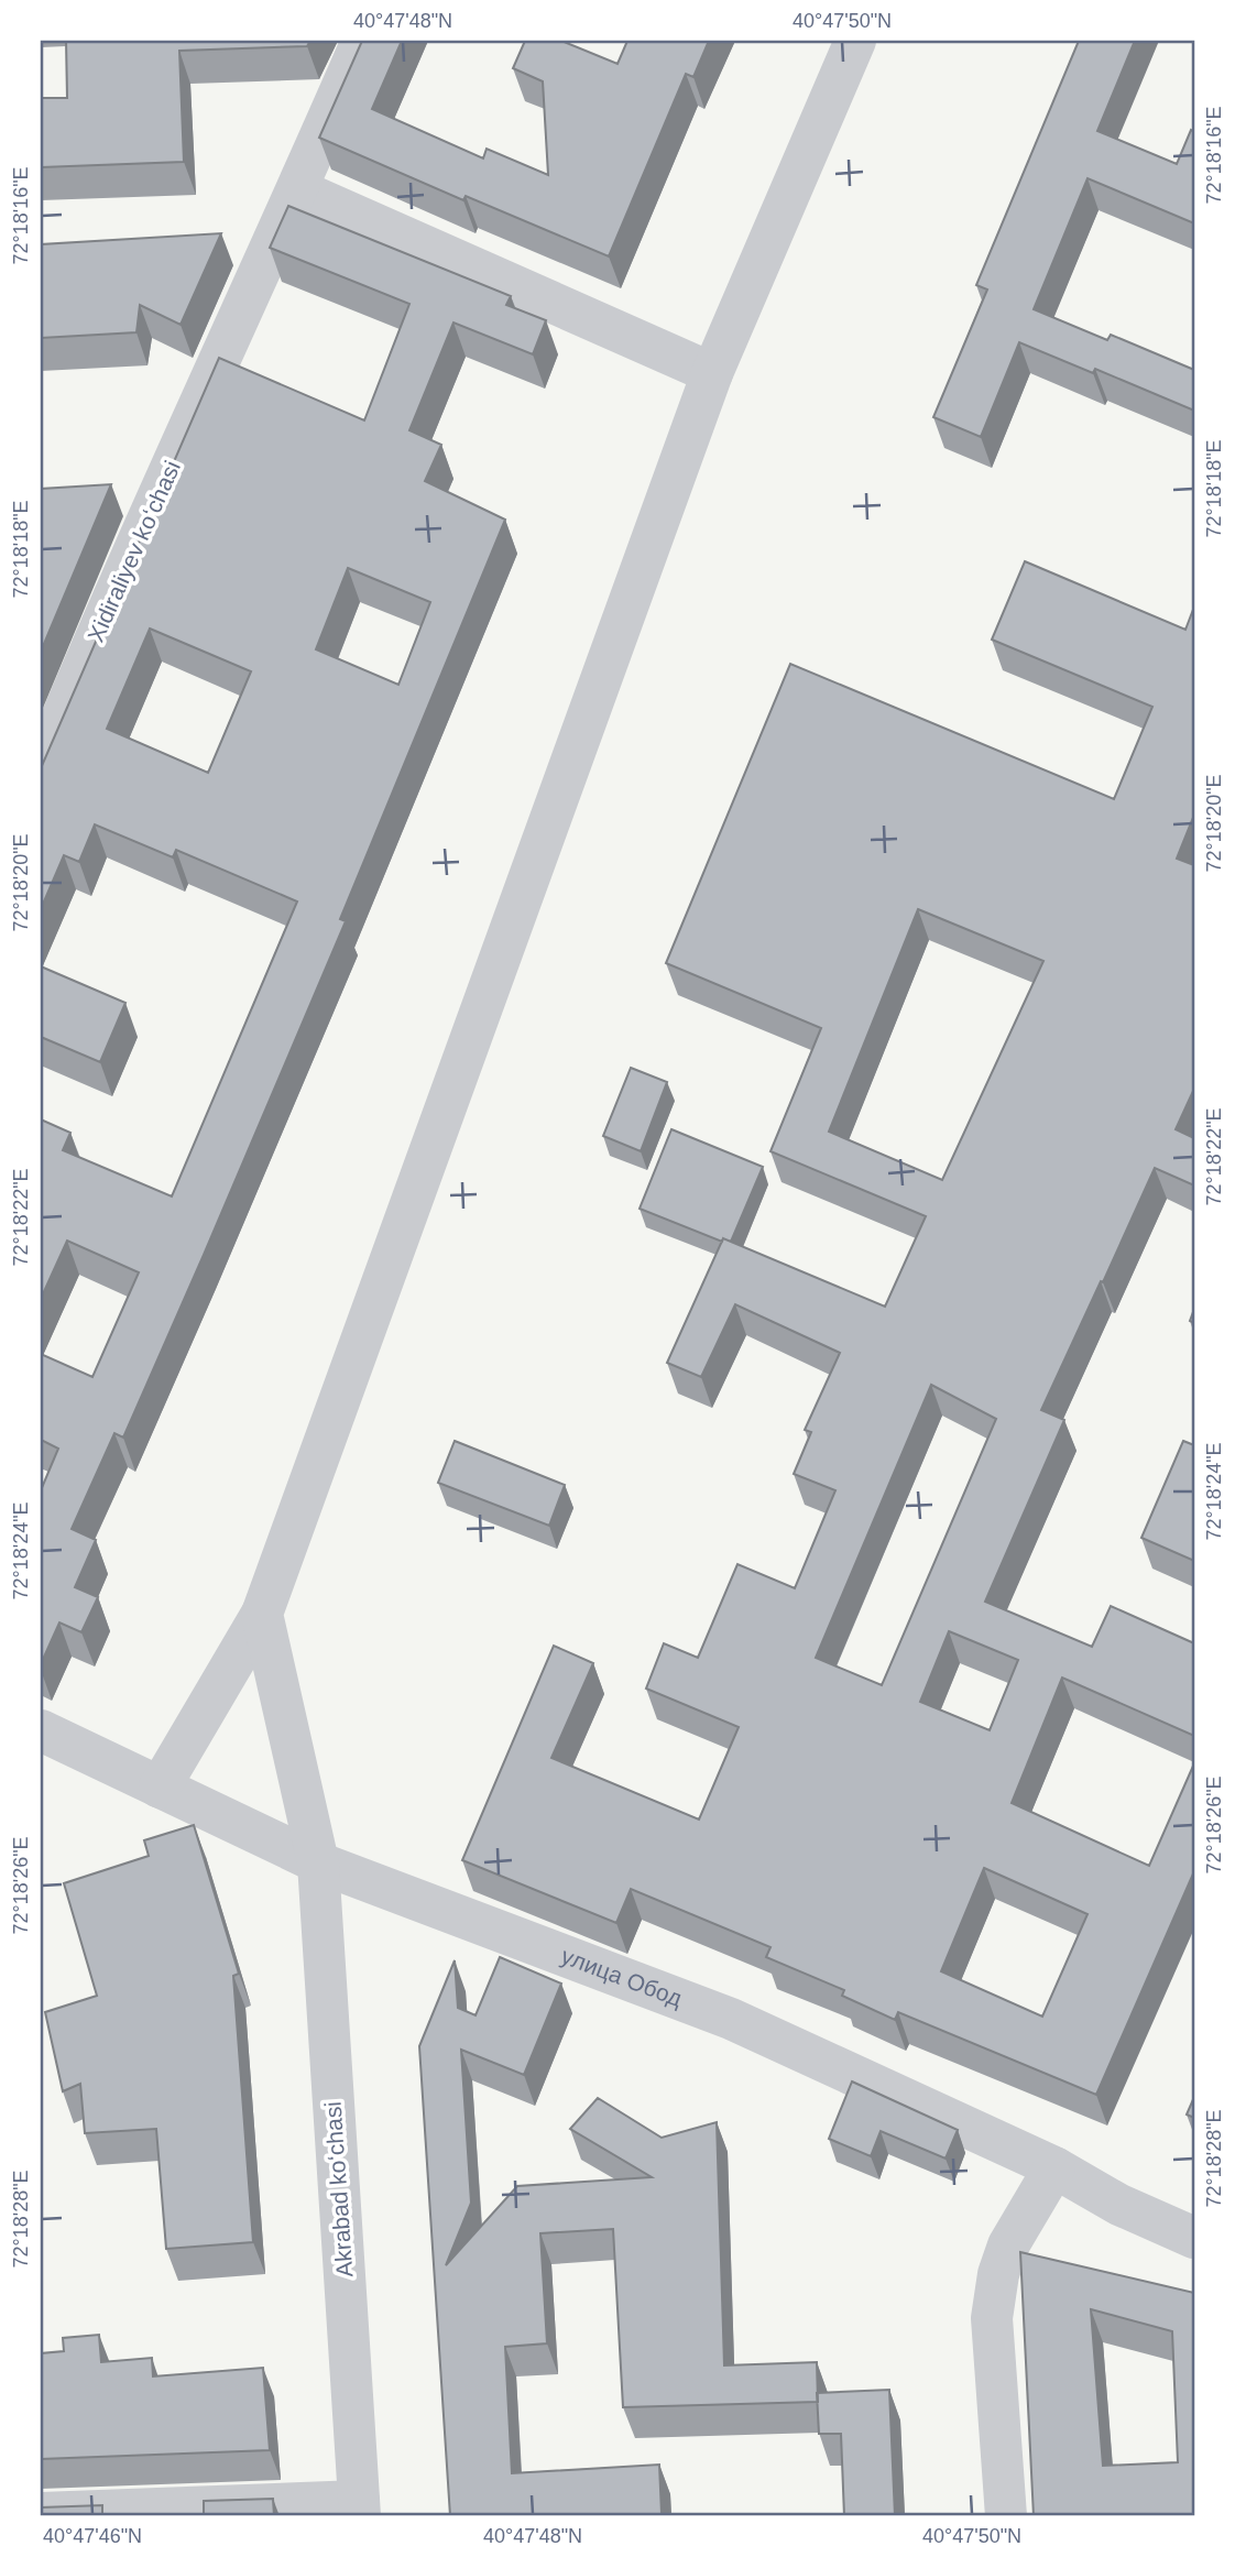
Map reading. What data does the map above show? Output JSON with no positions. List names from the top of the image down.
{
  "streets": {
    "street": ["Xidiraliyev koʻchasi", "улица Обод", "Akrabad koʻchasi"]
  },
  "crossings": [
    ["улица Обод", "Akrabad koʻchasi"]
  ],
  "coordinates": [
    "40°47'48\"N",
    "40°47'50\"N",
    "72°18'16\"E",
    "72°18'18\"E",
    "72°18'20\"E",
    "72°18'22\"E",
    "72°18'24\"E",
    "72°18'26\"E",
    "72°18'28\"E",
    "40°47'46\"N"
  ]
}
